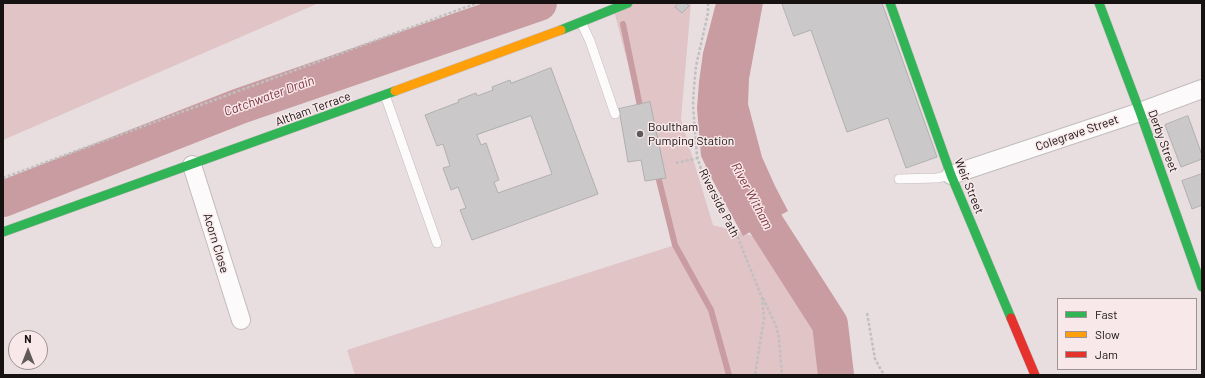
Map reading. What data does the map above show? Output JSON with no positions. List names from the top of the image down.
{
  "streets": {
    "street": [
      "Altham Terrace",
      "Colegrave Street",
      "Derby Street",
      "Weir Street",
      "Acorn Close"
    ],
    "path": ["Riverside Path"]
  },
  "crossings": [
    ["Altham Terrace", "Acorn Close"],
    ["Colegrave Street", "Derby Street"],
    ["Colegrave Street", "Weir Street"]
  ],
  "water": ["Catchwater Drain", "River Witham"],
  "places": ["Boultham Pumping Station"],
  "legend": ["Fast", "Slow", "Jam"],
  "north": "top"
}
